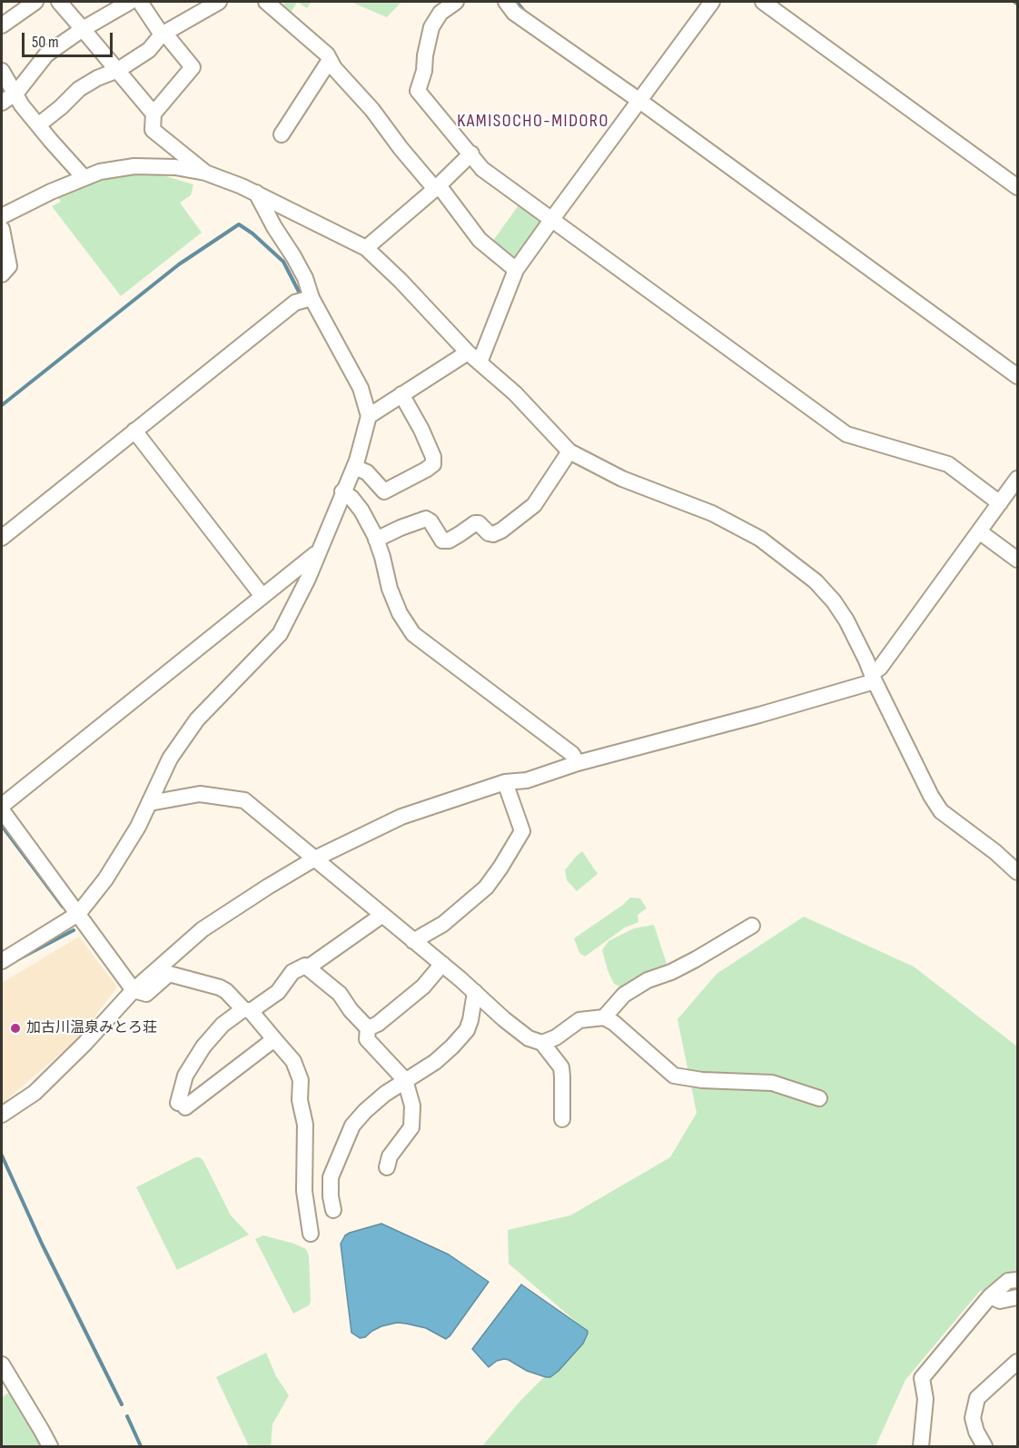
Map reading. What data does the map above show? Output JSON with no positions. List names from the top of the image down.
{
  "districts": ["KAMISOCHO-MIDORO"],
  "places": ["加古川温泉みとろ荘"],
  "scale_bar": "50 m"
}
